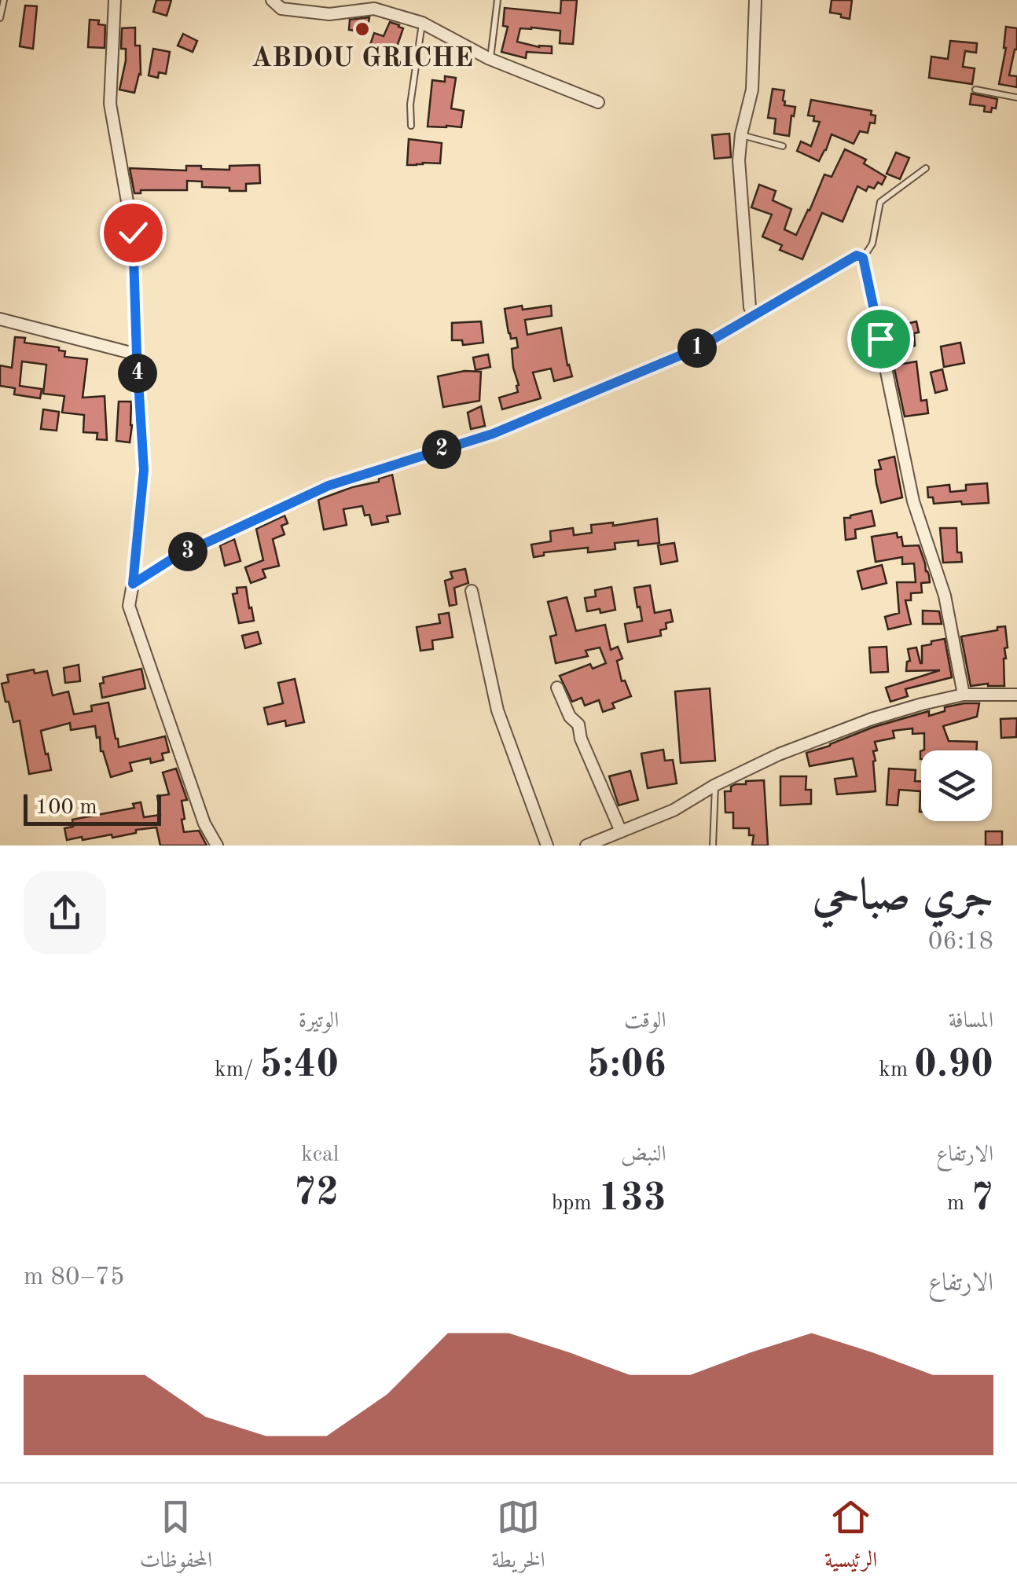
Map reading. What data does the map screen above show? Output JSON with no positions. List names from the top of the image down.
{
  "places": ["ABDOU GRICHE"],
  "scale_bar": "100 m",
  "page": {
    "pins": [
      "1",
      "4",
      "2",
      "3"
    ],
    "scale": "100 m",
    "heading": ["جري صباحي", "06:18"],
    "stats": [
      ["المسافة", "0.90 km"],
      ["الوقت", "5:06"],
      ["الوتيرة", "5:40 /km"],
      ["الارتفاع", "7 m"],
      ["النبض", "133 bpm"],
      ["kcal", "72"]
    ],
    "chart": ["الارتفاع", "75–80 m"],
    "tabs": ["الرئيسية", "الخريطة", "المحفوظات"]
  }
}
